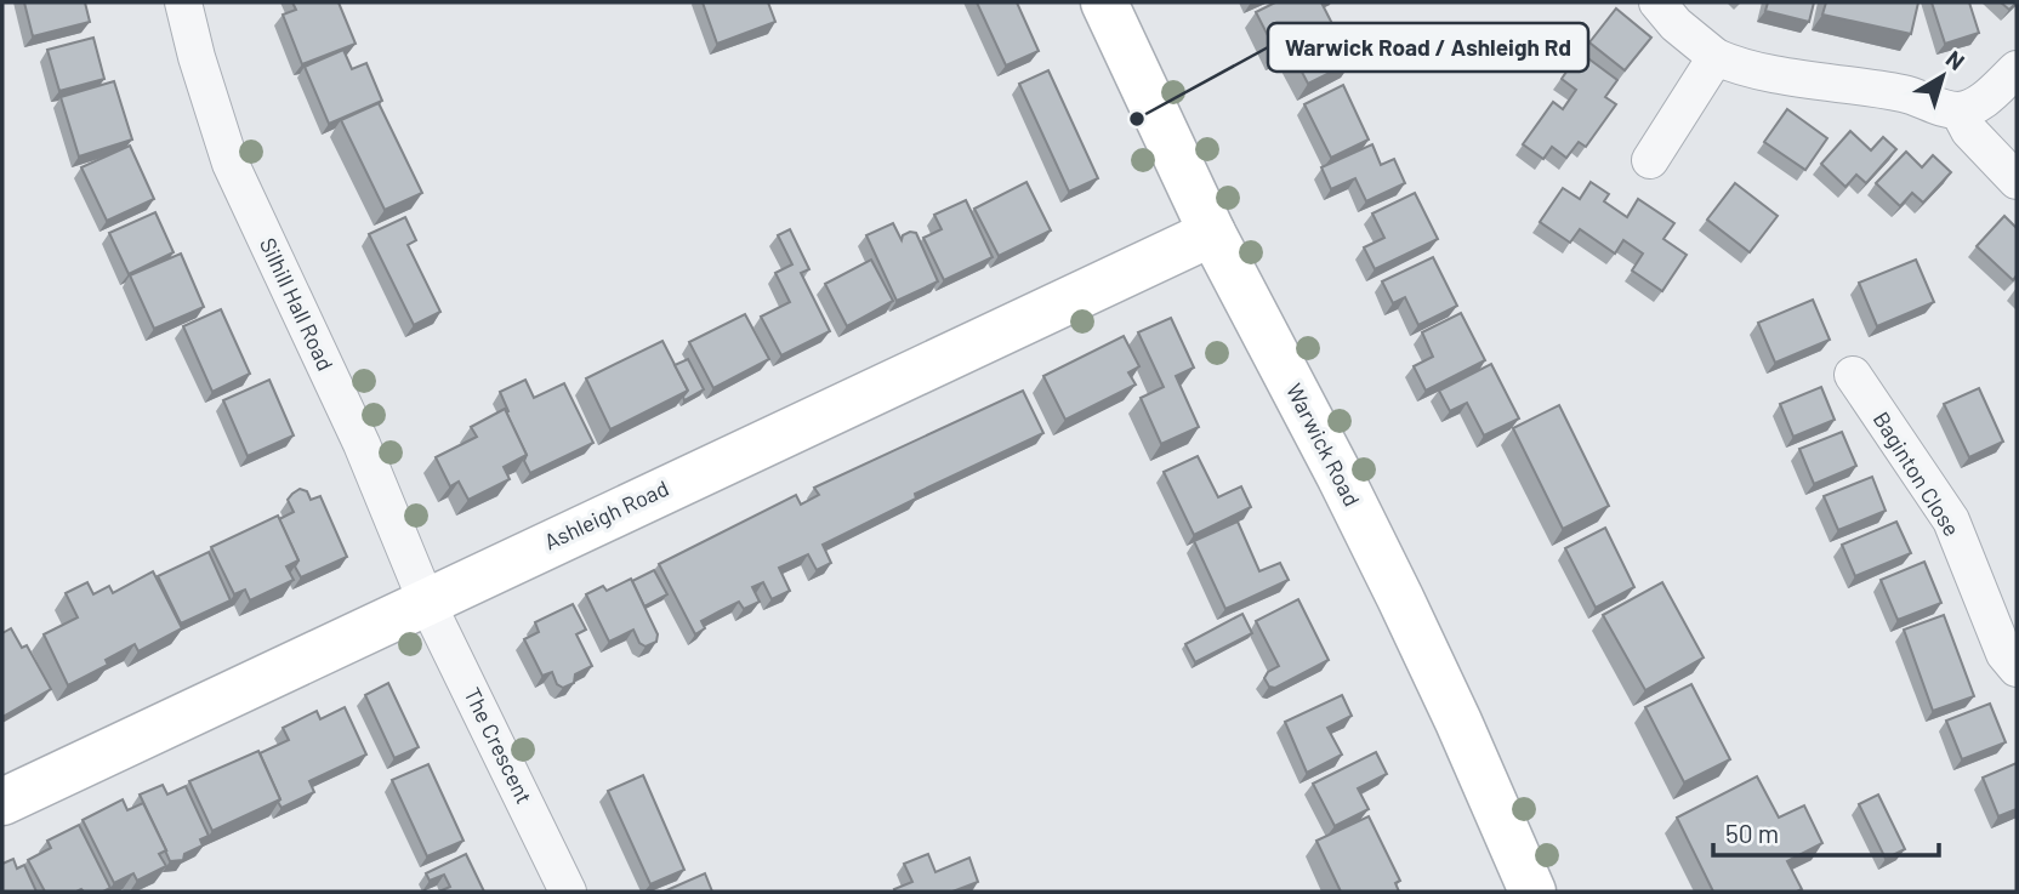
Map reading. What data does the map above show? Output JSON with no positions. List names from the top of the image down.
{
  "streets": {
    "street": [
      "Silhill Hall Road",
      "Warwick Road",
      "Baginton Close",
      "Ashleigh Road",
      "The Crescent"
    ]
  },
  "crossings": [
    ["Silhill Hall Road", "Ashleigh Road"],
    ["Silhill Hall Road", "The Crescent"],
    ["Warwick Road", "Ashleigh Road"],
    ["Ashleigh Road", "The Crescent"]
  ],
  "places": ["Warwick Road / Ashleigh Rd"],
  "scale_bar": "50 m",
  "north": "top right"
}
